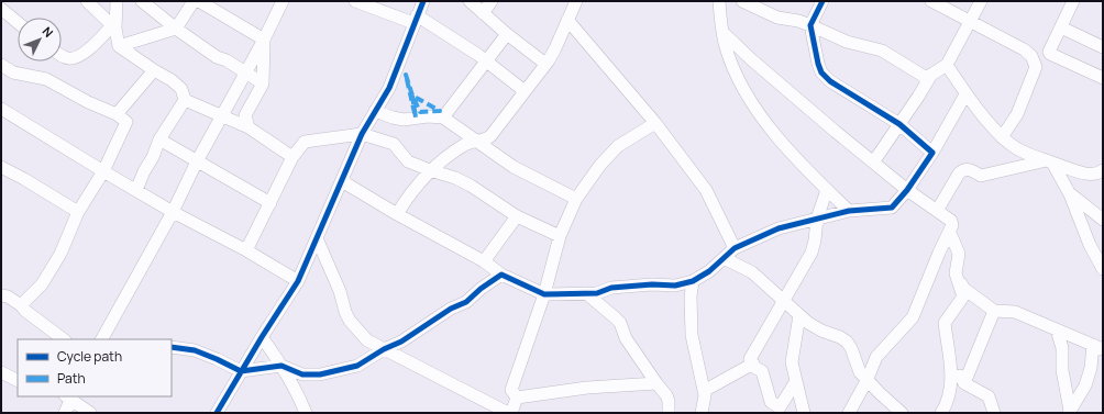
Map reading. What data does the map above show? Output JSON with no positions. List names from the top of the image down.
{
  "legend": ["Cycle path", "Path"],
  "north": "top right"
}
